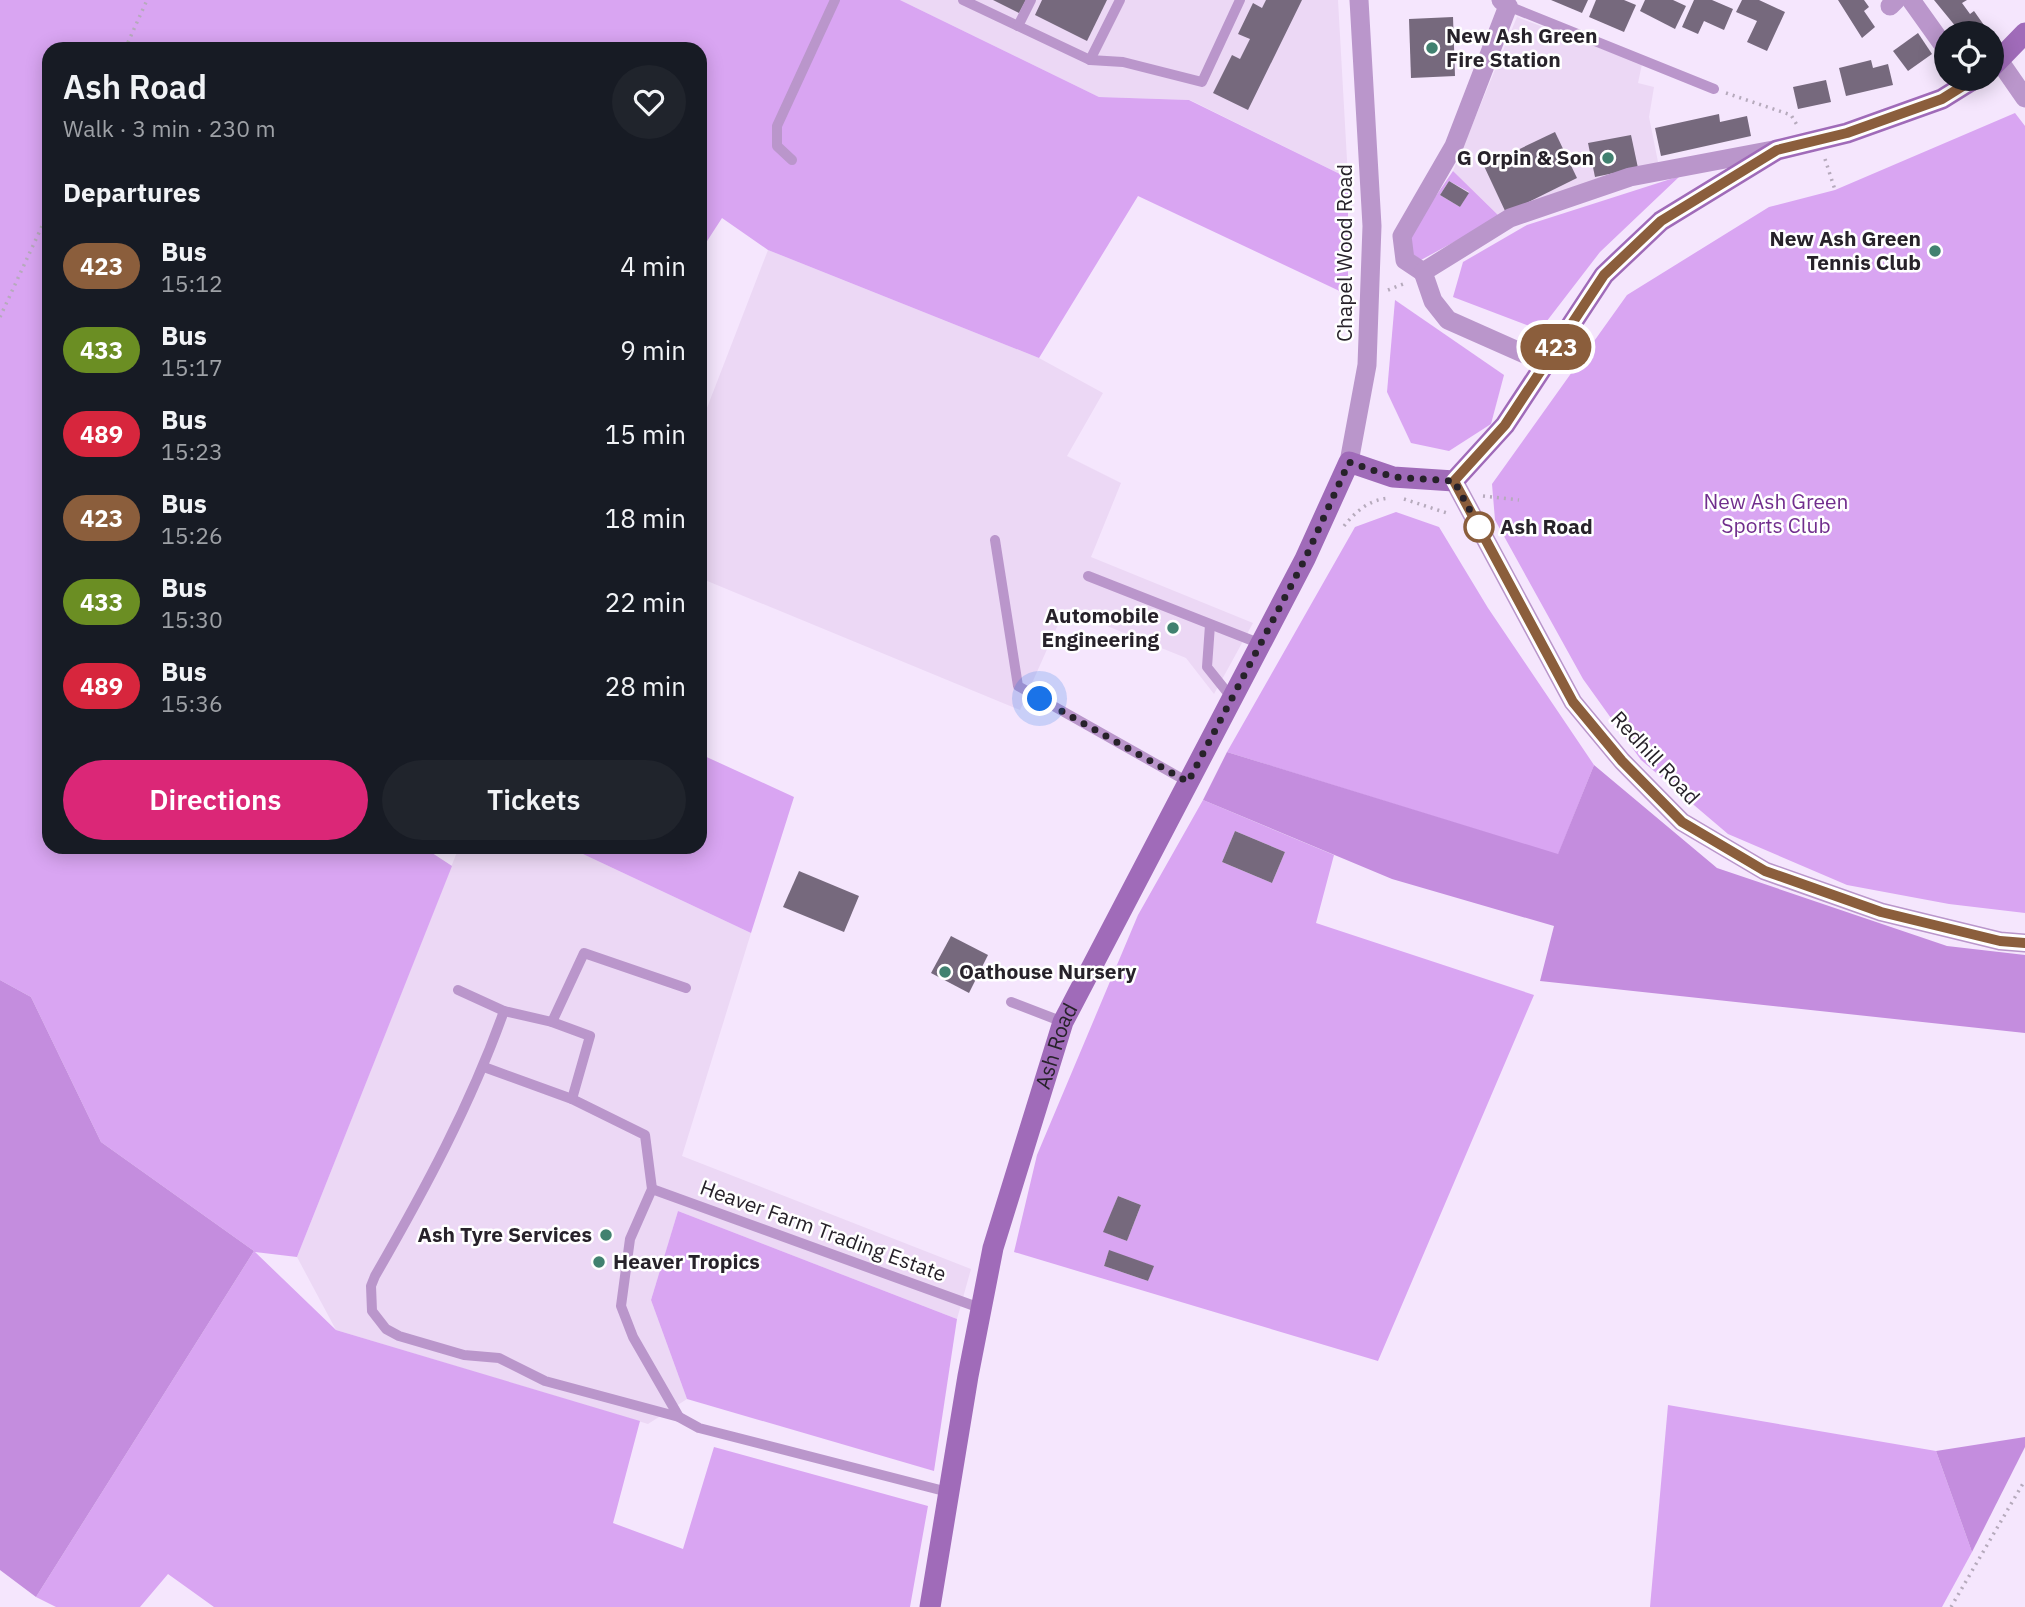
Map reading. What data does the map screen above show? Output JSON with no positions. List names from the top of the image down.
{
  "streets": {
    "street": ["Chapel Wood Road", "Redhill Road", "Ash Road"],
    "lane": ["Heaver Farm Trading Estate"]
  },
  "crossings": [
    ["Chapel Wood Road", "Ash Road"],
    ["Ash Road", "Heaver Farm Trading Estate"]
  ],
  "parks": ["New Ash Green Sports Club"],
  "places": [
    "New Ash Green Fire Station",
    "G Orpin & Son",
    "New Ash Green Tennis Club",
    "Ash Road",
    "Automobile Engineering",
    "Oathouse Nursery",
    "Ash Tyre Services",
    "Heaver Tropics"
  ],
  "lines": ["bus line 423"],
  "page": {
    "on_map": "423",
    "heading": [
      ["Ash Road", "Walk · 3 min · 230 m"],
      "Departures"
    ],
    "list": [
      {
        "mark": "423",
        "name": "Bus",
        "note": "15:12",
        "value": "4 min"
      },
      {
        "mark": "433",
        "name": "Bus",
        "note": "15:17",
        "value": "9 min"
      },
      {
        "mark": "489",
        "name": "Bus",
        "note": "15:23",
        "value": "15 min"
      },
      {
        "mark": "423",
        "name": "Bus",
        "note": "15:26",
        "value": "18 min"
      },
      {
        "mark": "433",
        "name": "Bus",
        "note": "15:30",
        "value": "22 min"
      },
      {
        "mark": "489",
        "name": "Bus",
        "note": "15:36",
        "value": "28 min"
      }
    ],
    "buttons": ["Directions", "Tickets"]
  }
}
